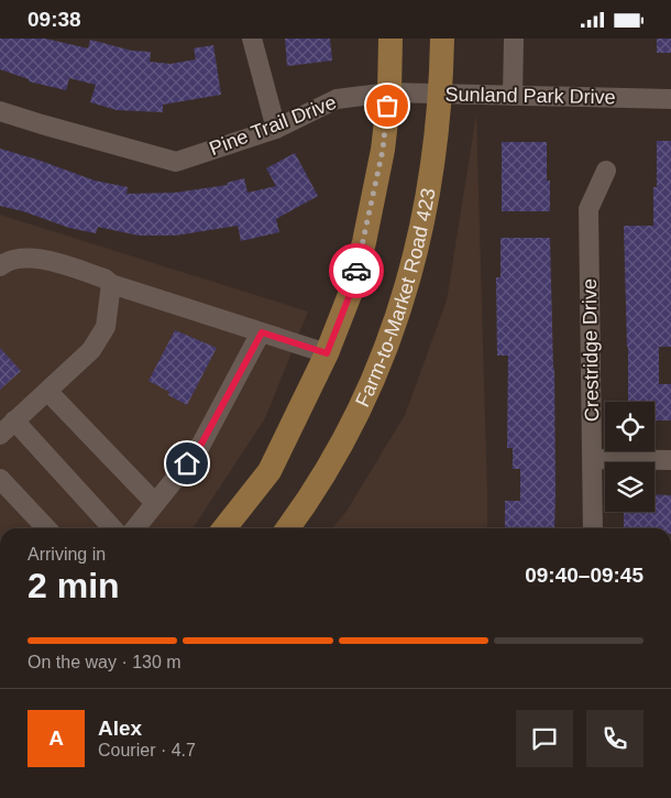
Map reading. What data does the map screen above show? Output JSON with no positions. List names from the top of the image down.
{
  "streets": {
    "main road": ["Farm-to-Market Road 423"],
    "street": ["Sunland Park Drive", "Pine Trail Drive", "Crestridge Drive"]
  },
  "crossings": [
    ["Sunland Park Drive", "Pine Trail Drive"],
    ["Sunland Park Drive", "Farm-to-Market Road 423"]
  ],
  "page": {
    "status": "09:38",
    "heading": ["2 min", "Arriving in", "09:40–09:45"],
    "panel": ["Alex", "Courier · 4.7"],
    "bar": "On the way · 130 m",
    "round": "A"
  }
}
